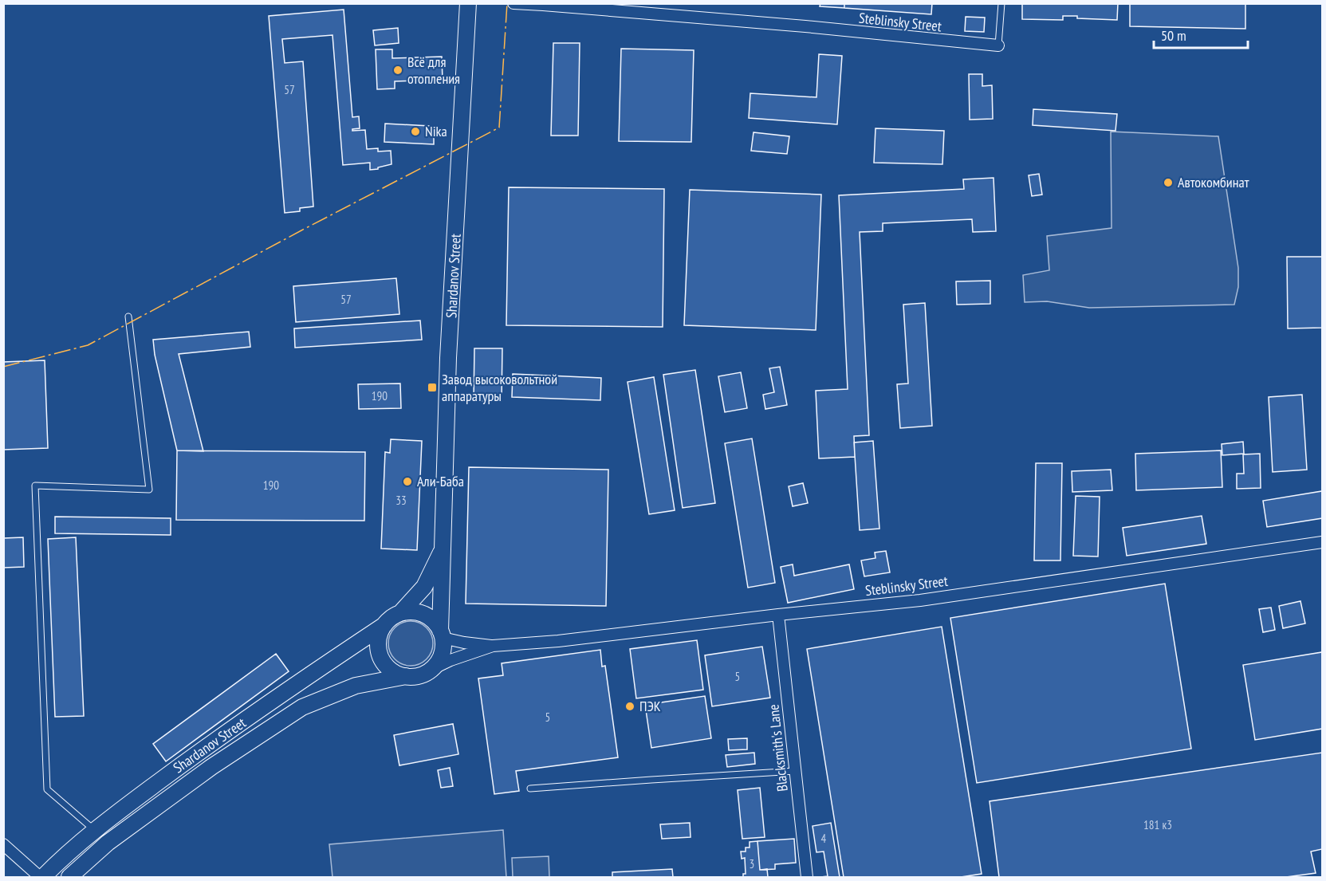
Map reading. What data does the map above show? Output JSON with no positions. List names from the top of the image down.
{
  "streets": {
    "main road": ["Shardanov Street"],
    "street": ["Steblinsky Street", "Blacksmith's Lane"]
  },
  "crossings": [
    ["Steblinsky Street", "Blacksmith's Lane"]
  ],
  "places": {
    "other": [
      "Всё для отопления",
      "Nika",
      "Автокомбинат",
      "Али-Баба",
      "ПЭК"
    ],
    "transit": ["Завод высоковольтной аппаратуры"]
  },
  "house_numbers": [
    "57",
    "57",
    "190",
    "190",
    "33",
    "5",
    "5",
    "181 к3",
    "4",
    "3"
  ],
  "scale_bar": "50 m"
}
